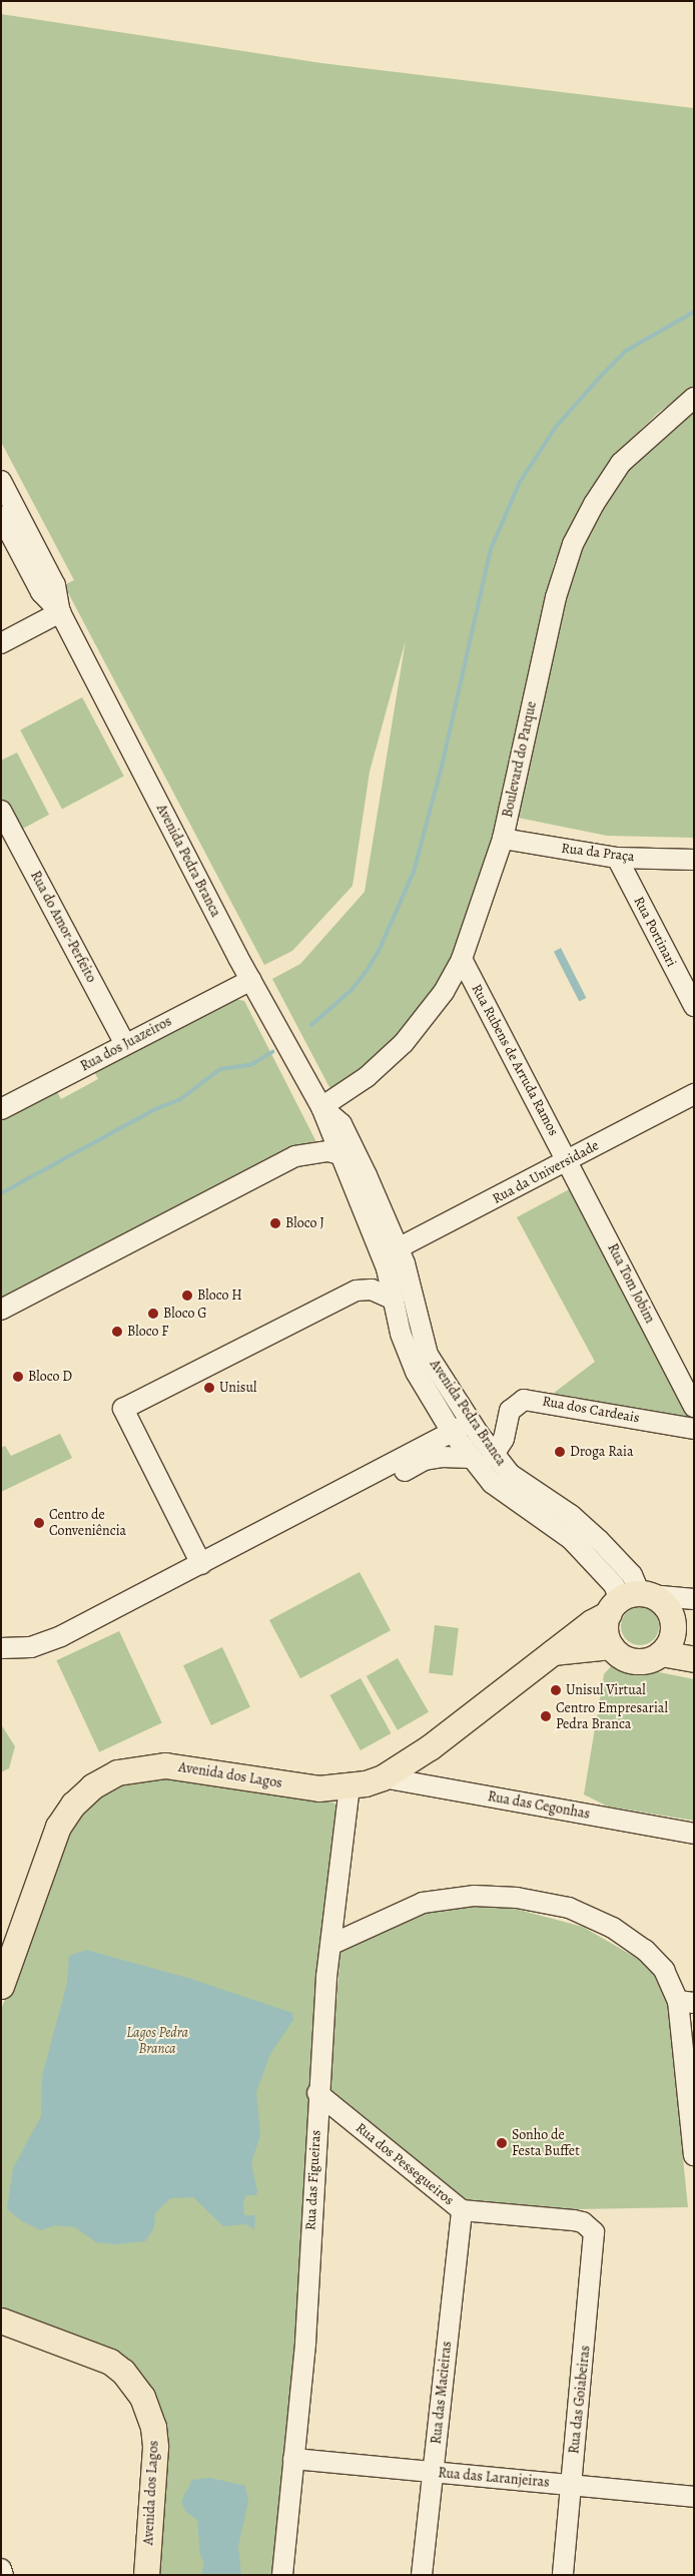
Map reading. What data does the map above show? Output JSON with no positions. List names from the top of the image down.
{
  "streets": {
    "main road": ["Avenida dos Lagos"],
    "street": [
      "Boulevard do Parque",
      "Rua da Praça",
      "Avenida Pedra Branca",
      "Rua do Amor-Perfeito",
      "Rua Portinari",
      "Rua dos Juazeiros",
      "Rua Rubens de Arruda Ramos",
      "Rua da Universidade",
      "Rua Tom Jobim",
      "Rua dos Cardeais",
      "Rua das Cegonhas",
      "Rua dos Pessegueiros",
      "Rua das Figueiras",
      "Rua das Macieiras",
      "Rua das Goiabeiras",
      "Rua das Laranjeiras"
    ]
  },
  "crossings": [
    ["Boulevard do Parque", "Rua da Praça"],
    ["Boulevard do Parque", "Avenida Pedra Branca"],
    ["Boulevard do Parque", "Rua Rubens de Arruda Ramos"],
    ["Rua da Praça", "Rua Portinari"],
    ["Avenida Pedra Branca", "Rua dos Juazeiros"],
    ["Avenida Pedra Branca", "Rua da Universidade"],
    ["Avenida Pedra Branca", "Rua dos Cardeais"],
    ["Avenida Pedra Branca", "Avenida dos Lagos"],
    ["Rua do Amor-Perfeito", "Rua dos Juazeiros"],
    ["Rua Rubens de Arruda Ramos", "Rua da Universidade"],
    ["Rua Rubens de Arruda Ramos", "Rua Tom Jobim"],
    ["Rua da Universidade", "Rua Tom Jobim"],
    ["Avenida dos Lagos", "Rua das Cegonhas"],
    ["Avenida dos Lagos", "Rua das Figueiras"],
    ["Rua dos Pessegueiros", "Rua das Figueiras"],
    ["Rua dos Pessegueiros", "Rua das Macieiras"],
    ["Rua dos Pessegueiros", "Rua das Goiabeiras"],
    ["Rua das Figueiras", "Rua das Laranjeiras"],
    ["Rua das Macieiras", "Rua das Laranjeiras"],
    ["Rua das Goiabeiras", "Rua das Laranjeiras"]
  ],
  "parks": ["Lagos Pedra Branca"],
  "places": [
    "Bloco J",
    "Bloco H",
    "Bloco G",
    "Bloco F",
    "Bloco D",
    "Unisul",
    "Droga Raia",
    "Centro de Conveniência",
    "Unisul Virtual",
    "Centro Empresarial Pedra Branca",
    "Sonho de Festa Buffet"
  ]
}
